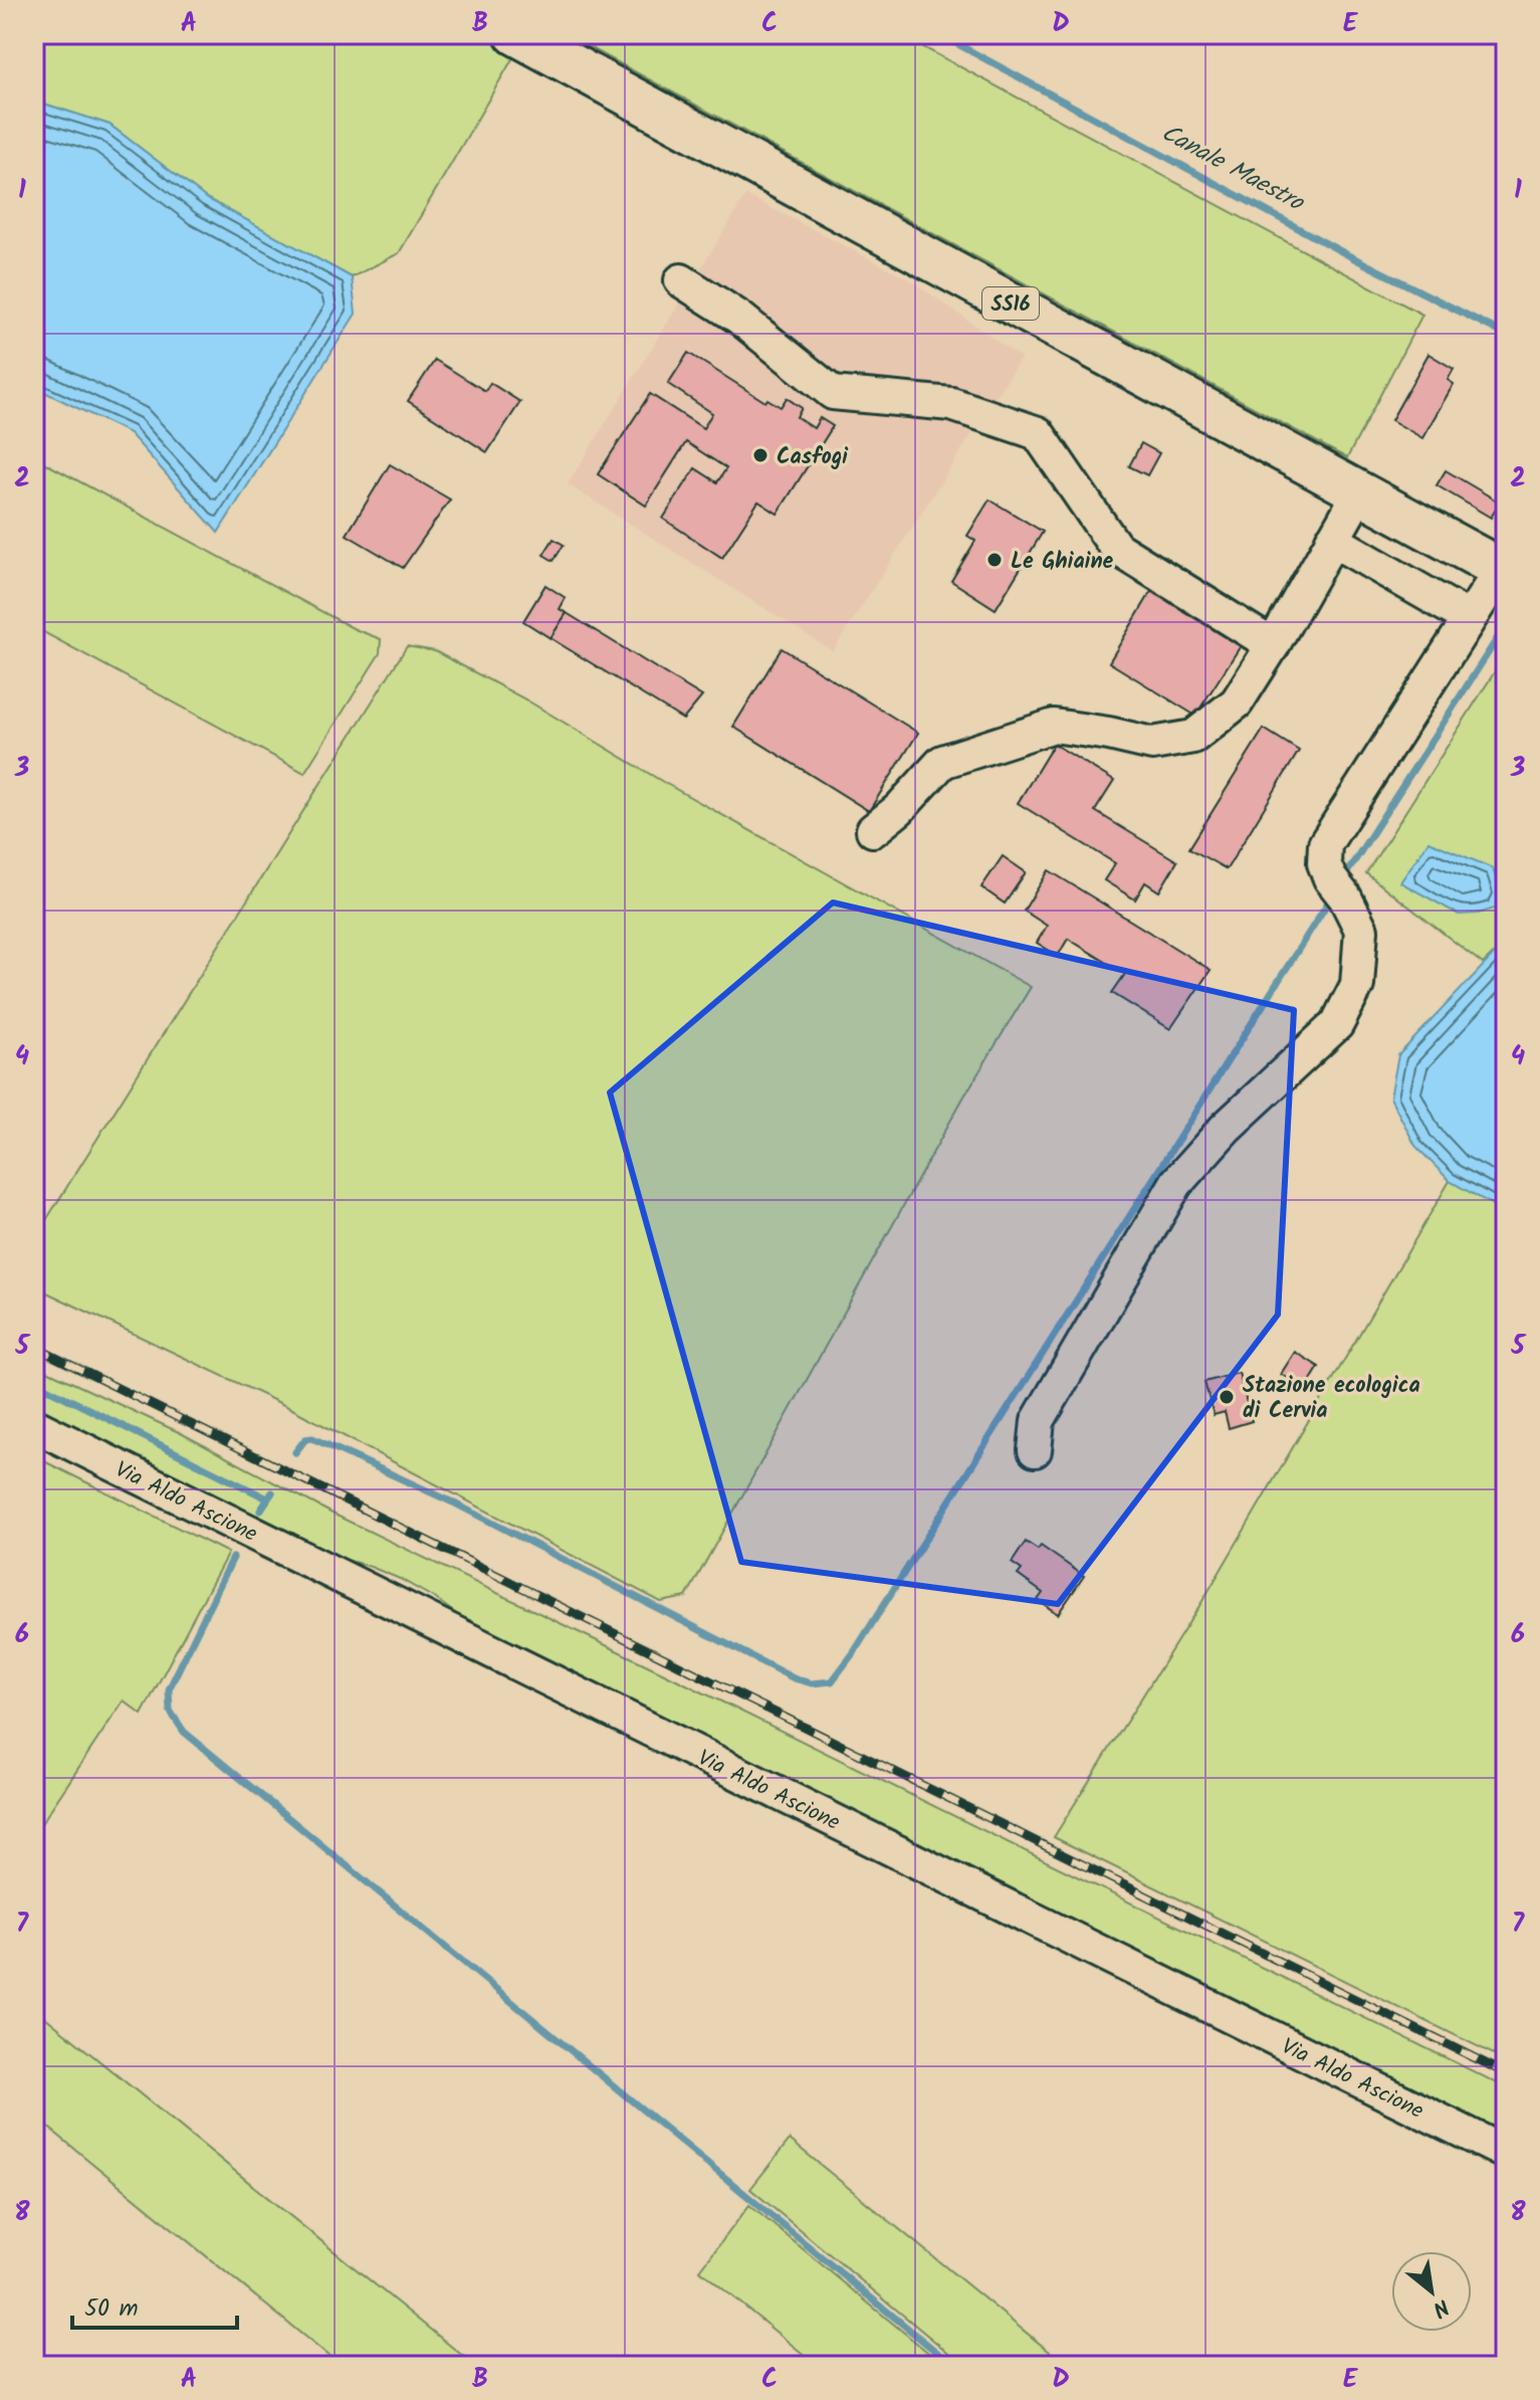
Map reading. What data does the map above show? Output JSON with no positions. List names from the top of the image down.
{
  "streets": {
    "main road": ["SS16"],
    "street": ["Via Aldo Ascione"]
  },
  "water": ["Canale Maestro"],
  "places": ["Casfogi", "Le Ghiaine", "Stazione ecologica di Cervia"],
  "scale_bar": "50 m",
  "north": "bottom right",
  "grid": {
    "columns": [
      "A",
      "B",
      "C",
      "D",
      "E"
    ],
    "rows": [
      "1",
      "2",
      "3",
      "4",
      "5",
      "6",
      "7",
      "8"
    ]
  }
}
